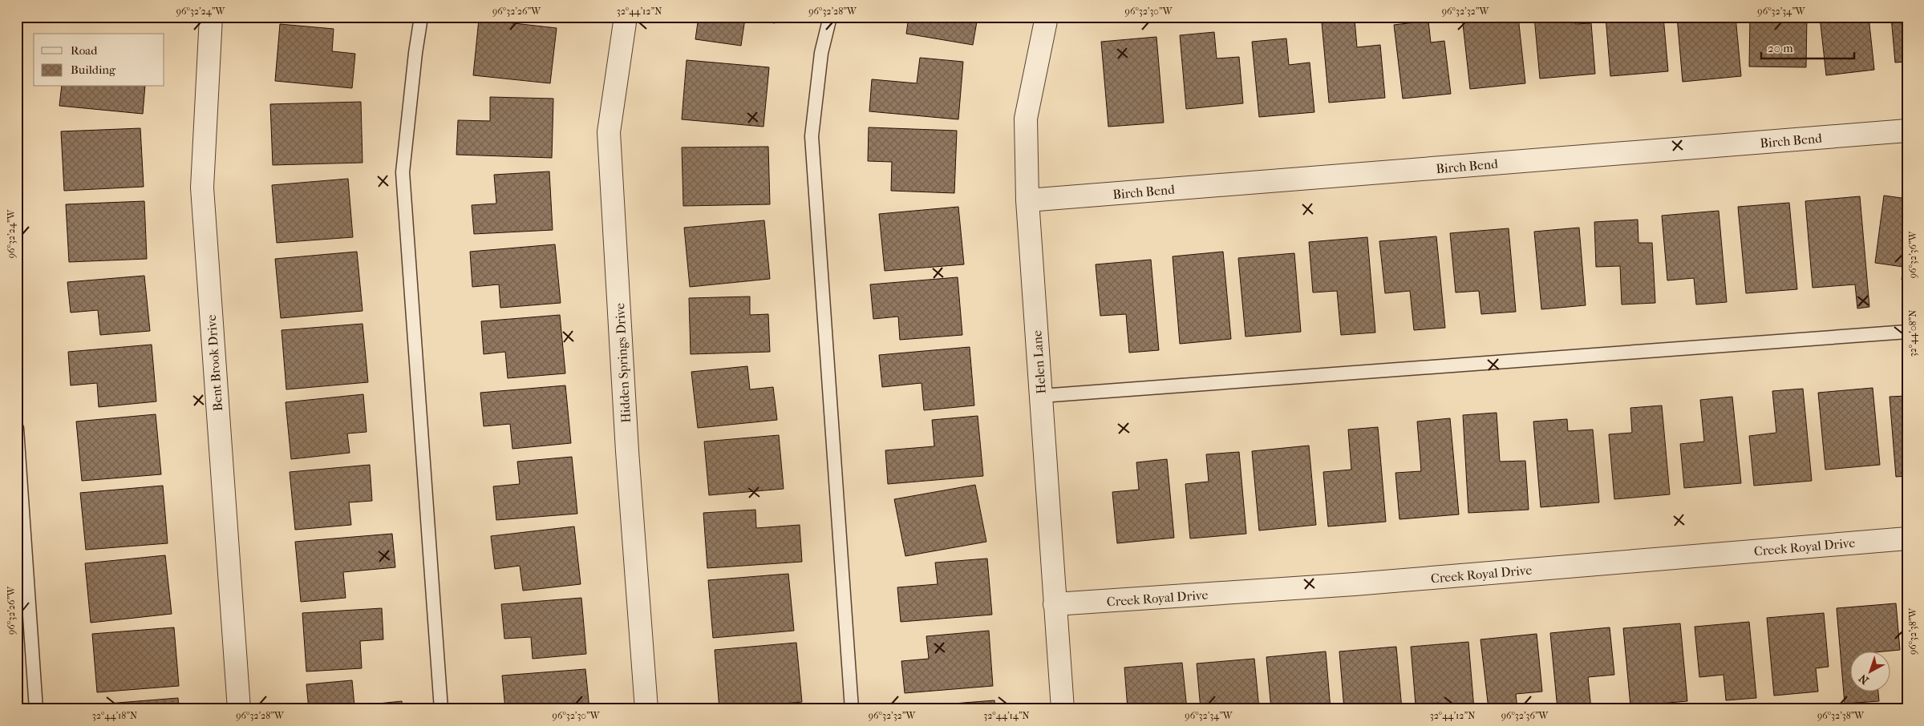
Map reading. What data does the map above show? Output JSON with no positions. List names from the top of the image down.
{
  "streets": {
    "street": [
      "Birch Bend",
      "Helen Lane",
      "Bent Brook Drive",
      "Hidden Springs Drive",
      "Creek Royal Drive"
    ]
  },
  "crossings": [
    ["Birch Bend", "Helen Lane"],
    ["Helen Lane", "Creek Royal Drive"]
  ],
  "legend": ["Road", "Building"],
  "scale_bar": "20 m",
  "north": "bottom left",
  "coordinates": [
    "96°32'24\"W",
    "96°32'26\"W",
    "32°44'12\"N",
    "96°32'28\"W",
    "96°32'30\"W",
    "96°32'32\"W",
    "96°32'34\"W",
    "96°32'36\"W",
    "32°44'08\"N",
    "96°32'38\"W",
    "32°44'18\"N",
    "32°44'14\"N"
  ]
}
